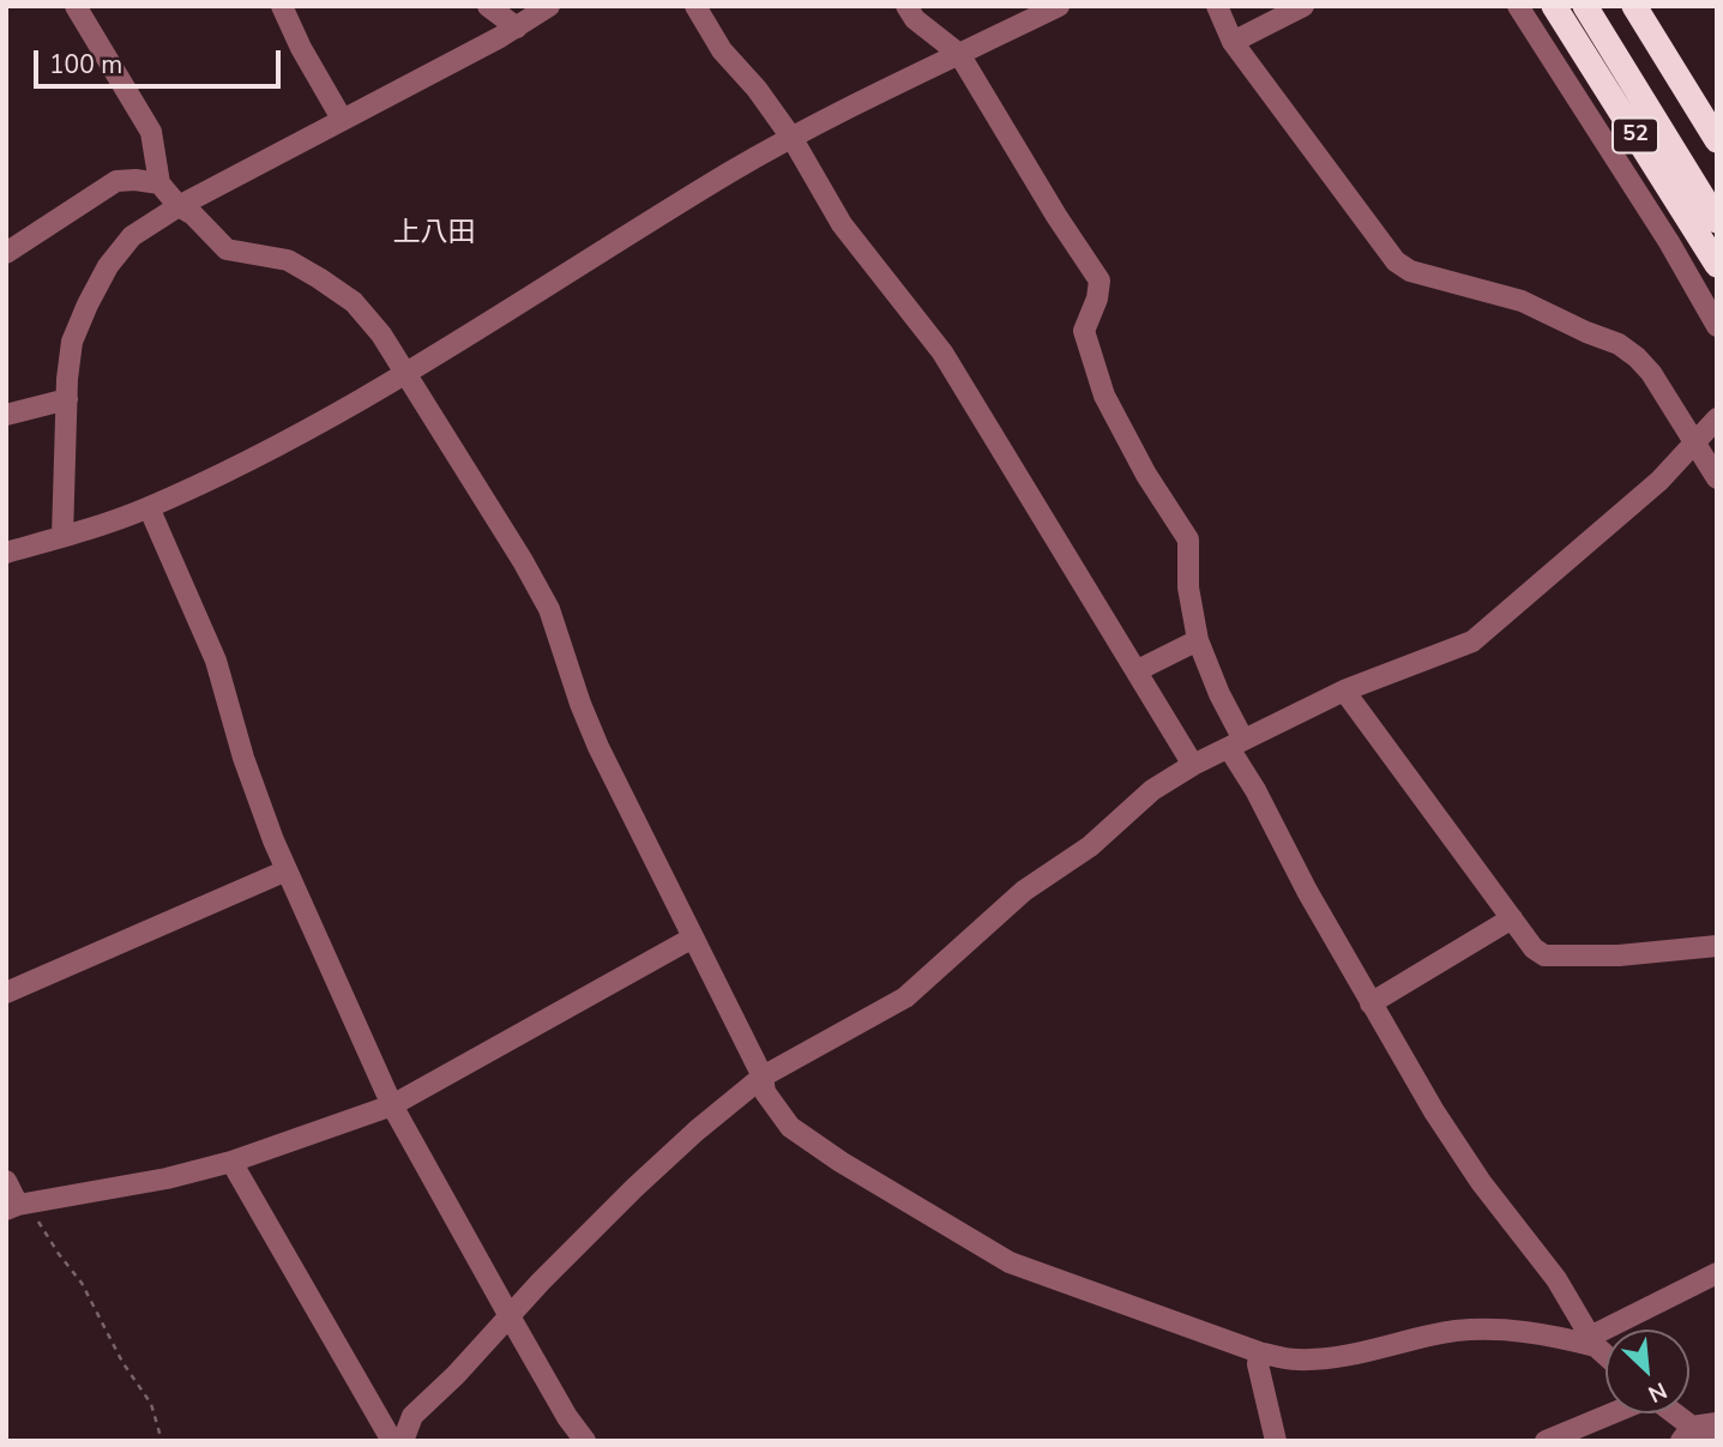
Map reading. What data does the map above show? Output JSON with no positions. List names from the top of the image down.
{
  "streets": {
    "highway": ["52"]
  },
  "districts": ["上八田"],
  "scale_bar": "100 m",
  "north": "bottom right"
}
